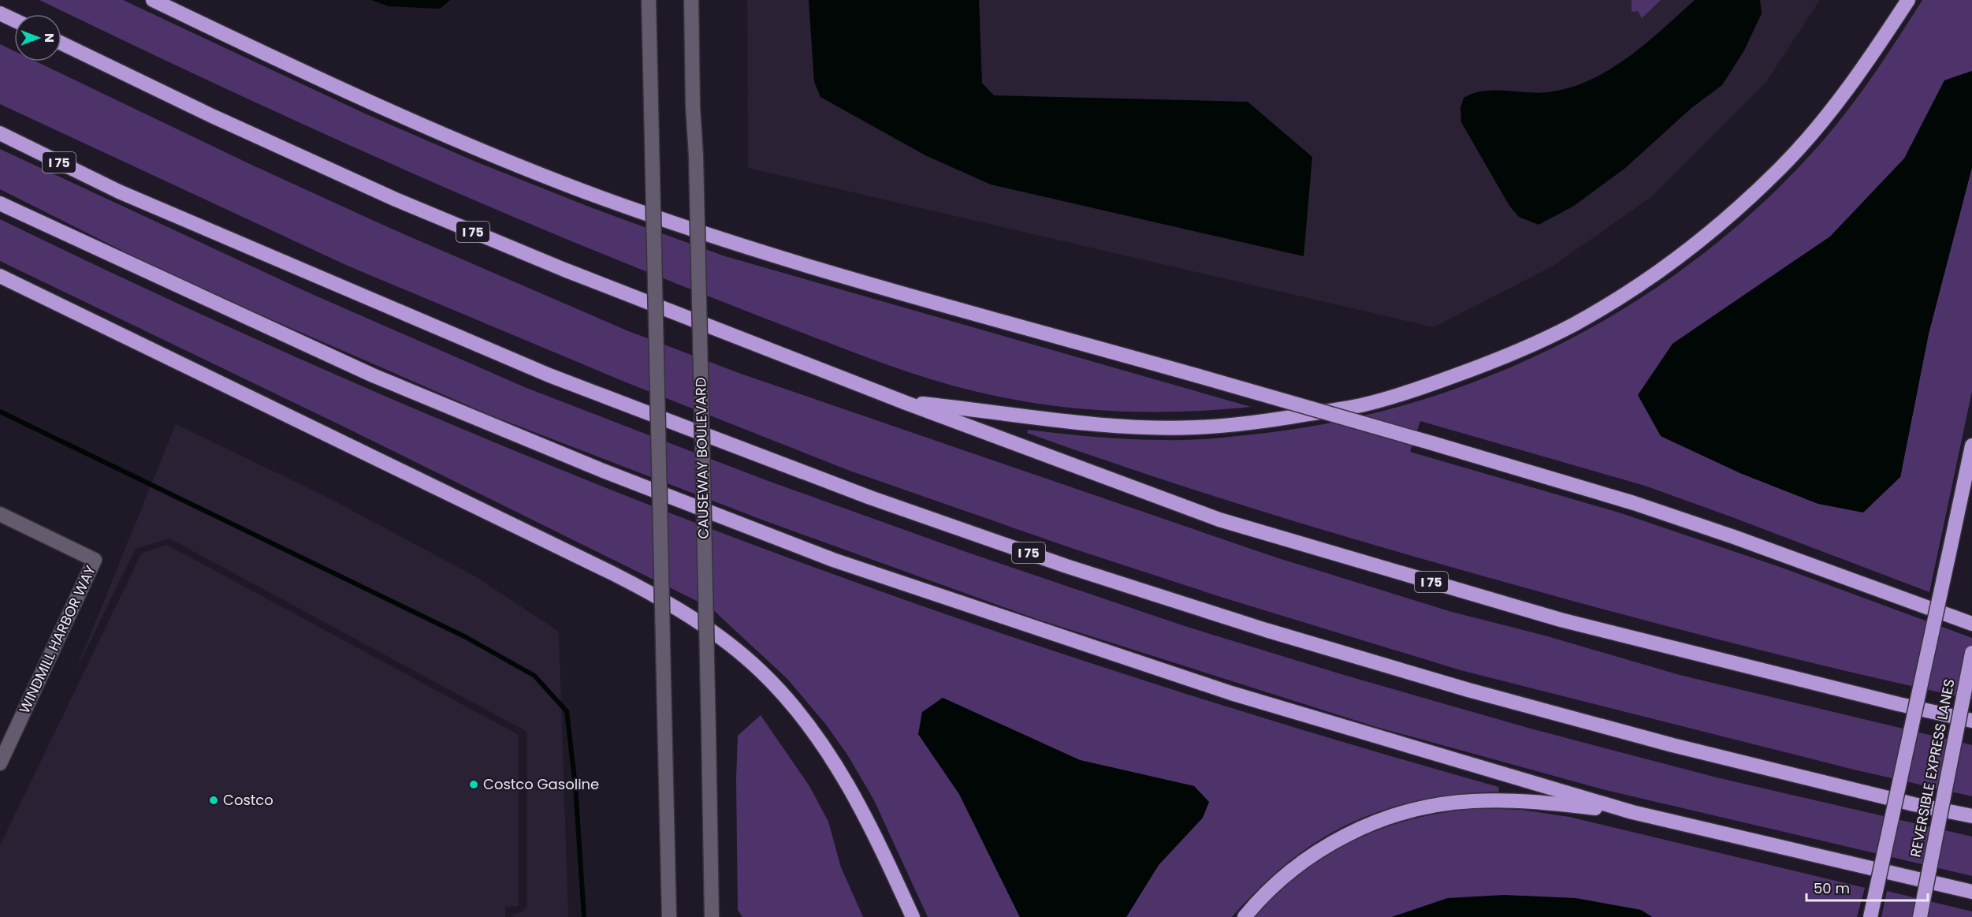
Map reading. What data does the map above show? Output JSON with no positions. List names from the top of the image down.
{
  "streets": {
    "highway": ["I 75", "REVERSIBLE EXPRESS LANES"],
    "main road": ["CAUSEWAY BOULEVARD", "WINDMILL HARBOR WAY"]
  },
  "places": ["Costco Gasoline", "Costco"],
  "scale_bar": "50 m",
  "north": "right"
}
